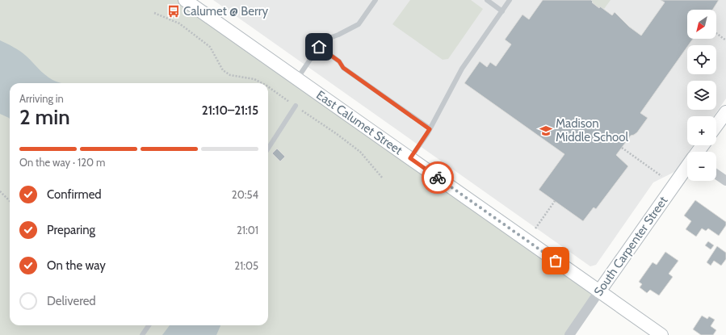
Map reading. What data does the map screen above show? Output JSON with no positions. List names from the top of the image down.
{
  "streets": {
    "main road": ["East Calumet Street", "South Carpenter Street"]
  },
  "crossings": [
    ["East Calumet Street", "South Carpenter Street"]
  ],
  "places": {
    "bus stop": ["Calumet @ Berry"],
    "school or university": ["Madison Middle School"]
  },
  "north": "bottom left",
  "page": {
    "map_buttons": ["+", "−"],
    "heading": ["2 min", "Arriving in", "21:10–21:15"],
    "bar": "On the way · 120 m",
    "list": [
      ["Confirmed", "20:54"],
      ["Preparing", "21:01"],
      ["On the way", "21:05"],
      "Delivered"
    ]
  }
}
